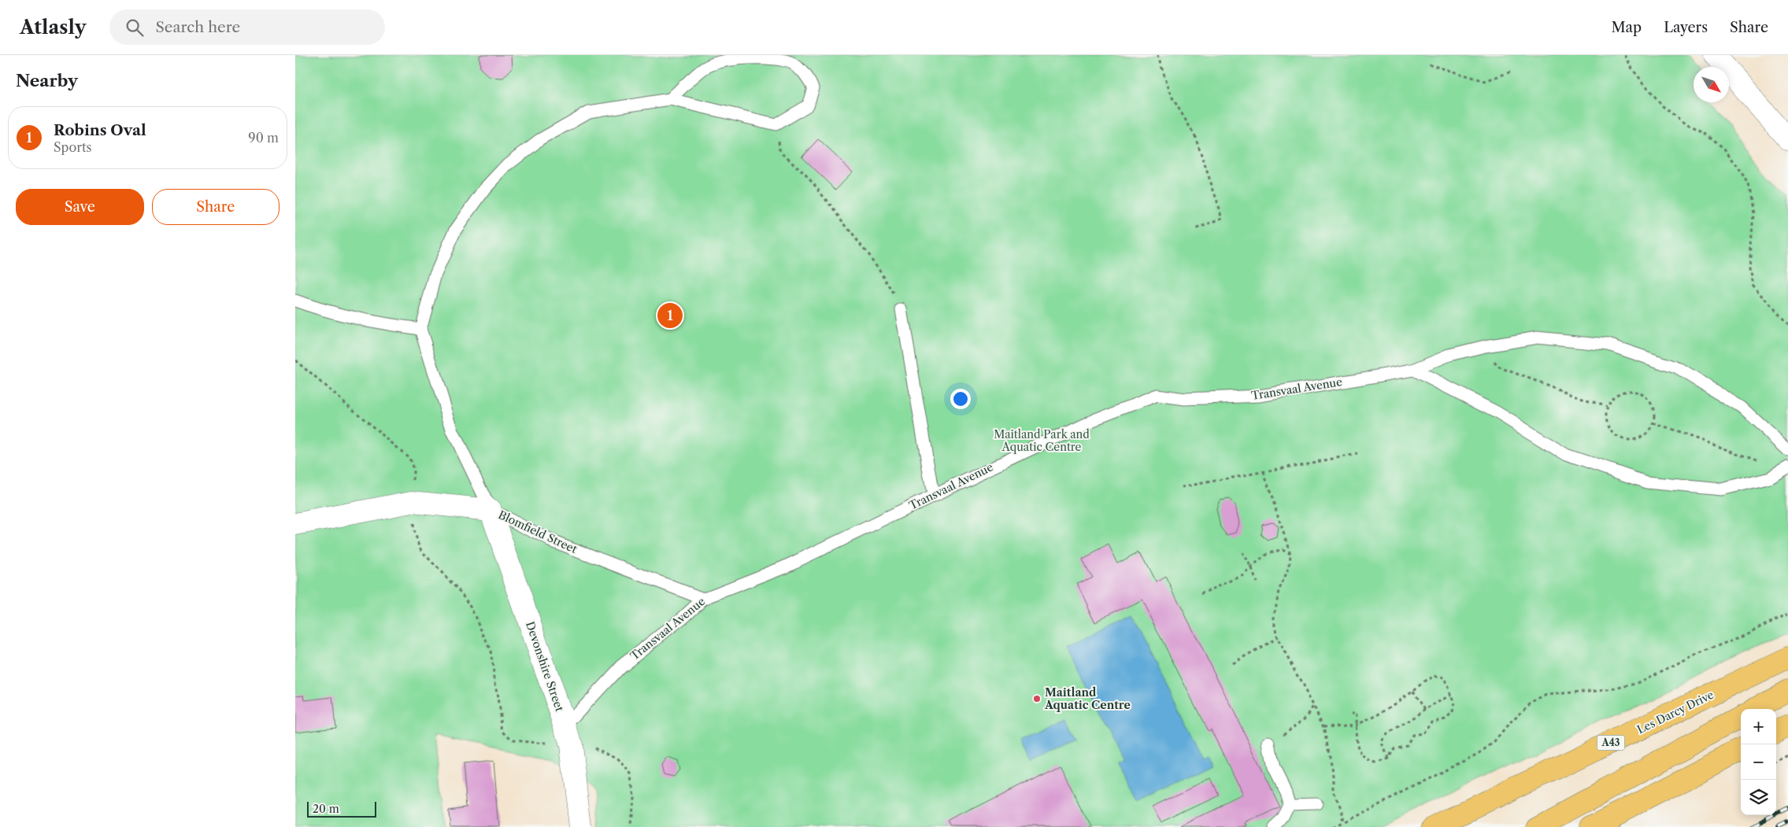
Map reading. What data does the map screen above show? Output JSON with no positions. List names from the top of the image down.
{
  "streets": {
    "highway": ["Les Darcy Drive", "A43"],
    "street": ["Blomfield Street", "Devonshire Street"],
    "lane": ["Transvaal Avenue"]
  },
  "crossings": [
    ["Transvaal Avenue", "Blomfield Street"],
    ["Transvaal Avenue", "Devonshire Street"],
    ["Blomfield Street", "Devonshire Street"]
  ],
  "parks": ["Maitland Park and Aquatic Centre"],
  "places": ["Maitland Aquatic Centre"],
  "scale_bar": "20 m",
  "north": "bottom right",
  "page": {
    "header": "Atlasly",
    "search": "Search here",
    "nav": ["Map", "Layers", "Share"],
    "heading": "Nearby",
    "list": [
      {
        "mark": "1",
        "name": "Robins Oval",
        "note": "Sports",
        "value": "90 m"
      }
    ],
    "buttons": ["Save", "Share"],
    "pins": "1",
    "map_buttons": ["+", "−"],
    "scale": "20 m"
  }
}
